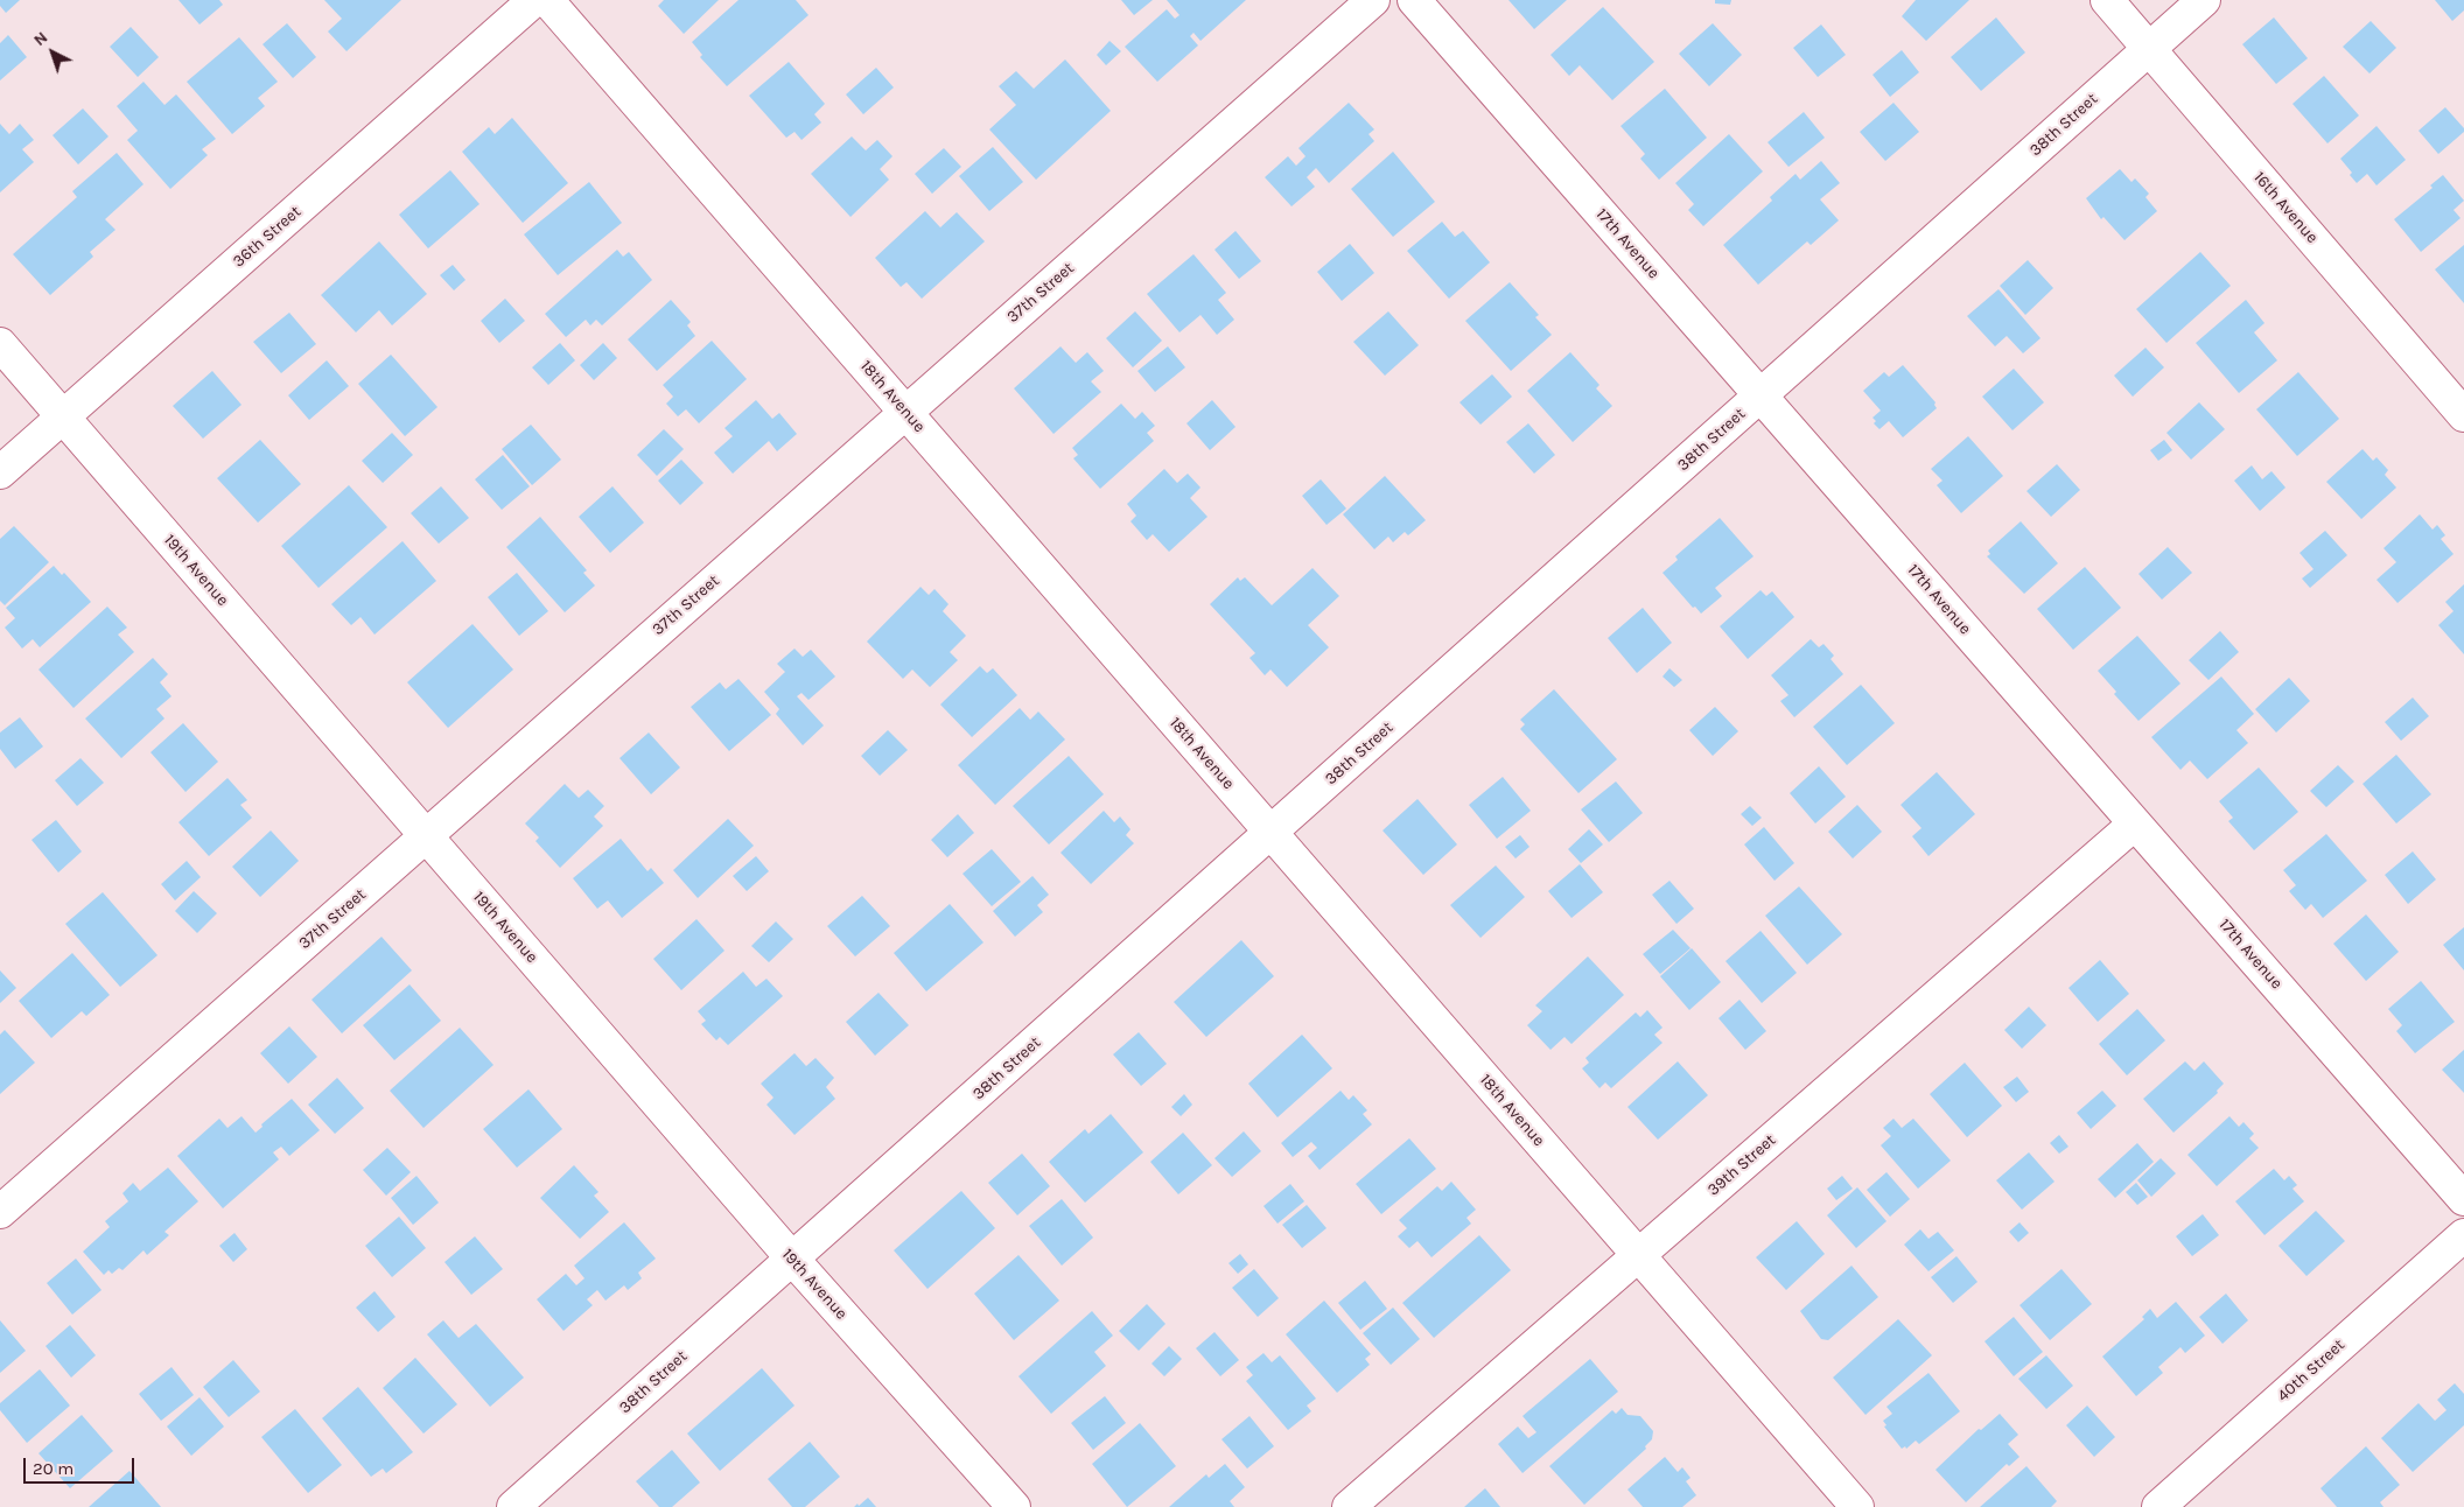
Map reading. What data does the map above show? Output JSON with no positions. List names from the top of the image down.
{
  "streets": {
    "street": [
      "38th Street",
      "16th Avenue",
      "36th Street",
      "17th Avenue",
      "37th Street",
      "18th Avenue",
      "19th Avenue",
      "39th Street",
      "40th Street"
    ]
  },
  "crossings": [
    ["38th Street", "16th Avenue"],
    ["38th Street", "17th Avenue"],
    ["38th Street", "18th Avenue"],
    ["38th Street", "19th Avenue"],
    ["36th Street", "19th Avenue"],
    ["17th Avenue", "39th Street"],
    ["37th Street", "18th Avenue"],
    ["37th Street", "19th Avenue"],
    ["18th Avenue", "39th Street"]
  ],
  "scale_bar": "20 m",
  "north": "top left"
}
